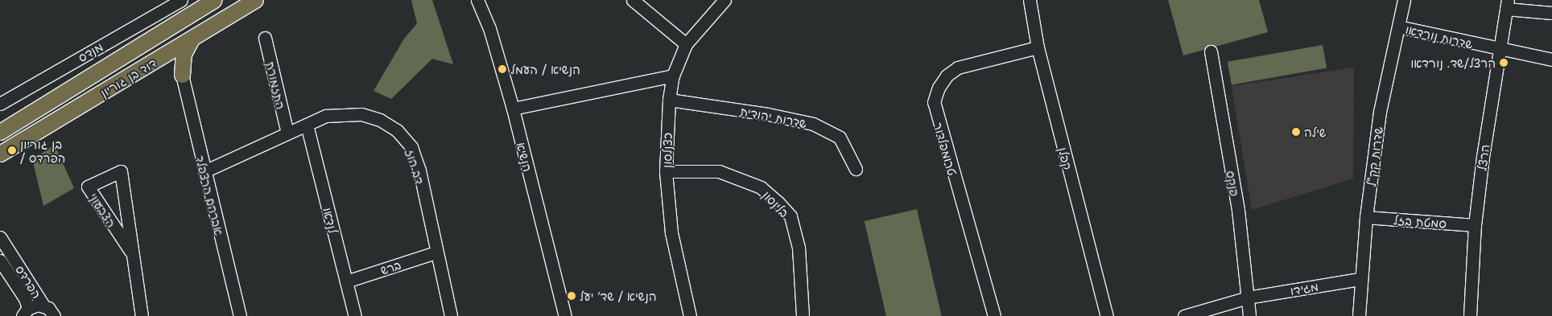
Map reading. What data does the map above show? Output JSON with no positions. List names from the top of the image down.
{
  "streets": {
    "main road": ["דוד בן גוריון"],
    "street": [
      "שדרות נורדאו",
      "מנדס",
      "התזמורת",
      "שדרות יהודית",
      "טרומפלדור",
      "כצנלסון",
      "הנשיא",
      "שדרות קק\"ל",
      "הרצל",
      "קפלן",
      "דב הוז",
      "פנקס",
      "אברהם הרצפלד",
      "בלינסון",
      "הצבעוני",
      "לנדאו",
      "סמטת בזל",
      "ברש",
      "הפרדס",
      "מגידו"
    ]
  },
  "crossings": [
    ["שדרות נורדאו", "שדרות קק\"ל"],
    ["שדרות נורדאו", "הרצל"],
    ["התזמורת", "דב הוז"],
    ["שדרות יהודית", "כצנלסון"],
    ["טרומפלדור", "קפלן"],
    ["כצנלסון", "בלינסון"],
    ["שדרות קק\"ל", "סמטת בזל"],
    ["שדרות קק\"ל", "מגידו"],
    ["הרצל", "סמטת בזל"],
    ["דב הוז", "אברהם הרצפלד"],
    ["דב הוז", "לנדאו"],
    ["דב הוז", "ברש"],
    ["פנקס", "מגידו"],
    ["לנדאו", "ברש"]
  ],
  "places": [
    "הרצל/שד. נורדאו",
    "הנשיא / העמל",
    "שילה",
    "בן גוריון / הפרדס",
    "הנשיא / שד׳ יעל"
  ]
}
